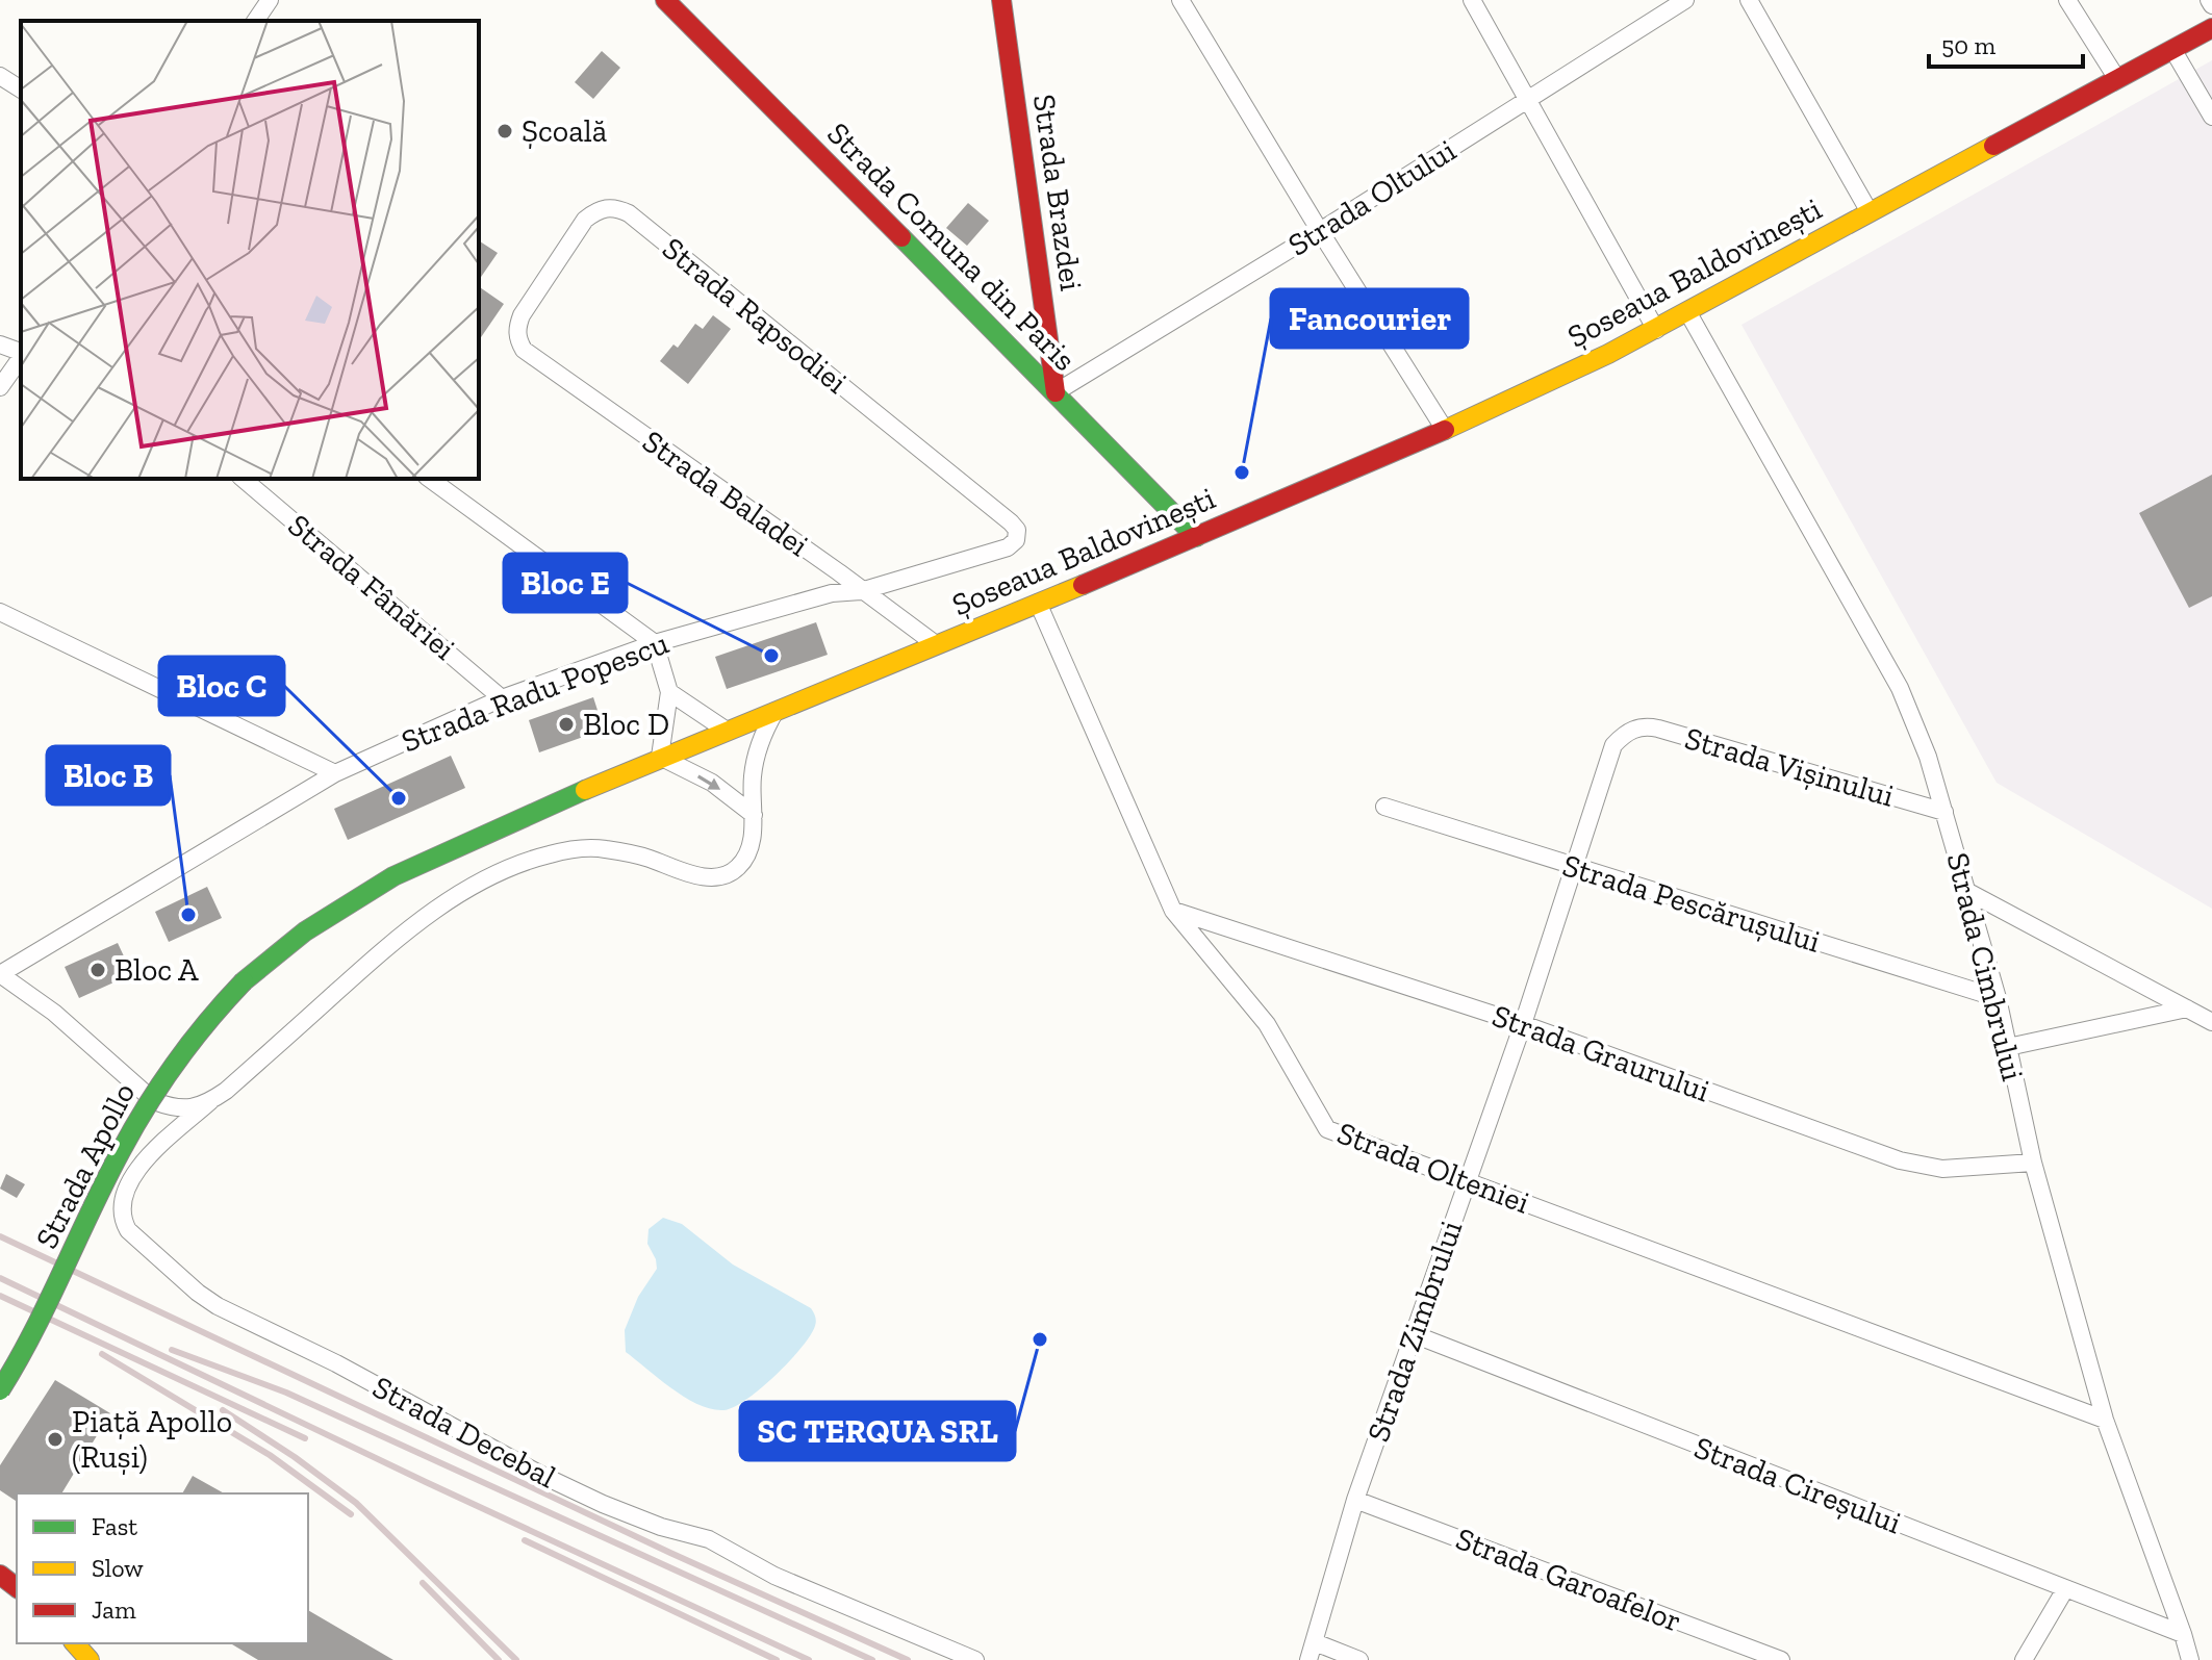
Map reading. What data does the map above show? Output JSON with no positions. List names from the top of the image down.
{
  "streets": {
    "main road": [
      "Strada Brazdei",
      "Strada Comuna din Paris",
      "Șoseaua Baldovinești",
      "Strada Apollo"
    ],
    "street": [
      "Strada Oltului",
      "Strada Rapsodiei",
      "Strada Baladei",
      "Strada Fânăriei",
      "Strada Radu Popescu",
      "Strada Vișinului",
      "Strada Pescărușului",
      "Strada Cimbrului",
      "Strada Graurului",
      "Strada Olteniei",
      "Strada Zimbrului",
      "Strada Decebal",
      "Strada Cireșului",
      "Strada Garoafelor"
    ]
  },
  "crossings": [
    ["Strada Brazdei", "Strada Oltului"],
    ["Strada Brazdei", "Strada Comuna din Paris"],
    ["Strada Oltului", "Strada Comuna din Paris"],
    ["Strada Comuna din Paris", "Șoseaua Baldovinești"],
    ["Șoseaua Baldovinești", "Strada Baladei"],
    ["Șoseaua Baldovinești", "Strada Cimbrului"],
    ["Șoseaua Baldovinești", "Strada Apollo"],
    ["Șoseaua Baldovinești", "Strada Olteniei"],
    ["Șoseaua Baldovinești", "Strada Decebal"],
    ["Strada Rapsodiei", "Strada Baladei"],
    ["Strada Rapsodiei", "Strada Radu Popescu"],
    ["Strada Baladei", "Strada Radu Popescu"],
    ["Strada Fânăriei", "Strada Radu Popescu"],
    ["Strada Vișinului", "Strada Cimbrului"],
    ["Strada Vișinului", "Strada Zimbrului"],
    ["Strada Pescărușului", "Strada Cimbrului"],
    ["Strada Pescărușului", "Strada Zimbrului"],
    ["Strada Cimbrului", "Strada Graurului"],
    ["Strada Cimbrului", "Strada Olteniei"],
    ["Strada Cimbrului", "Strada Cireșului"],
    ["Strada Graurului", "Strada Olteniei"],
    ["Strada Graurului", "Strada Zimbrului"],
    ["Strada Olteniei", "Strada Zimbrului"],
    ["Strada Zimbrului", "Strada Cireșului"],
    ["Strada Zimbrului", "Strada Garoafelor"]
  ],
  "places": [
    "Școală",
    "Fancourier",
    "Bloc E",
    "Bloc D",
    "Bloc C",
    "Bloc B",
    "Bloc A",
    "SC TERQUA SRL",
    "Piață Apollo (Ruși)"
  ],
  "legend": ["Fast", "Slow", "Jam"],
  "scale_bar": "50 m"
}
